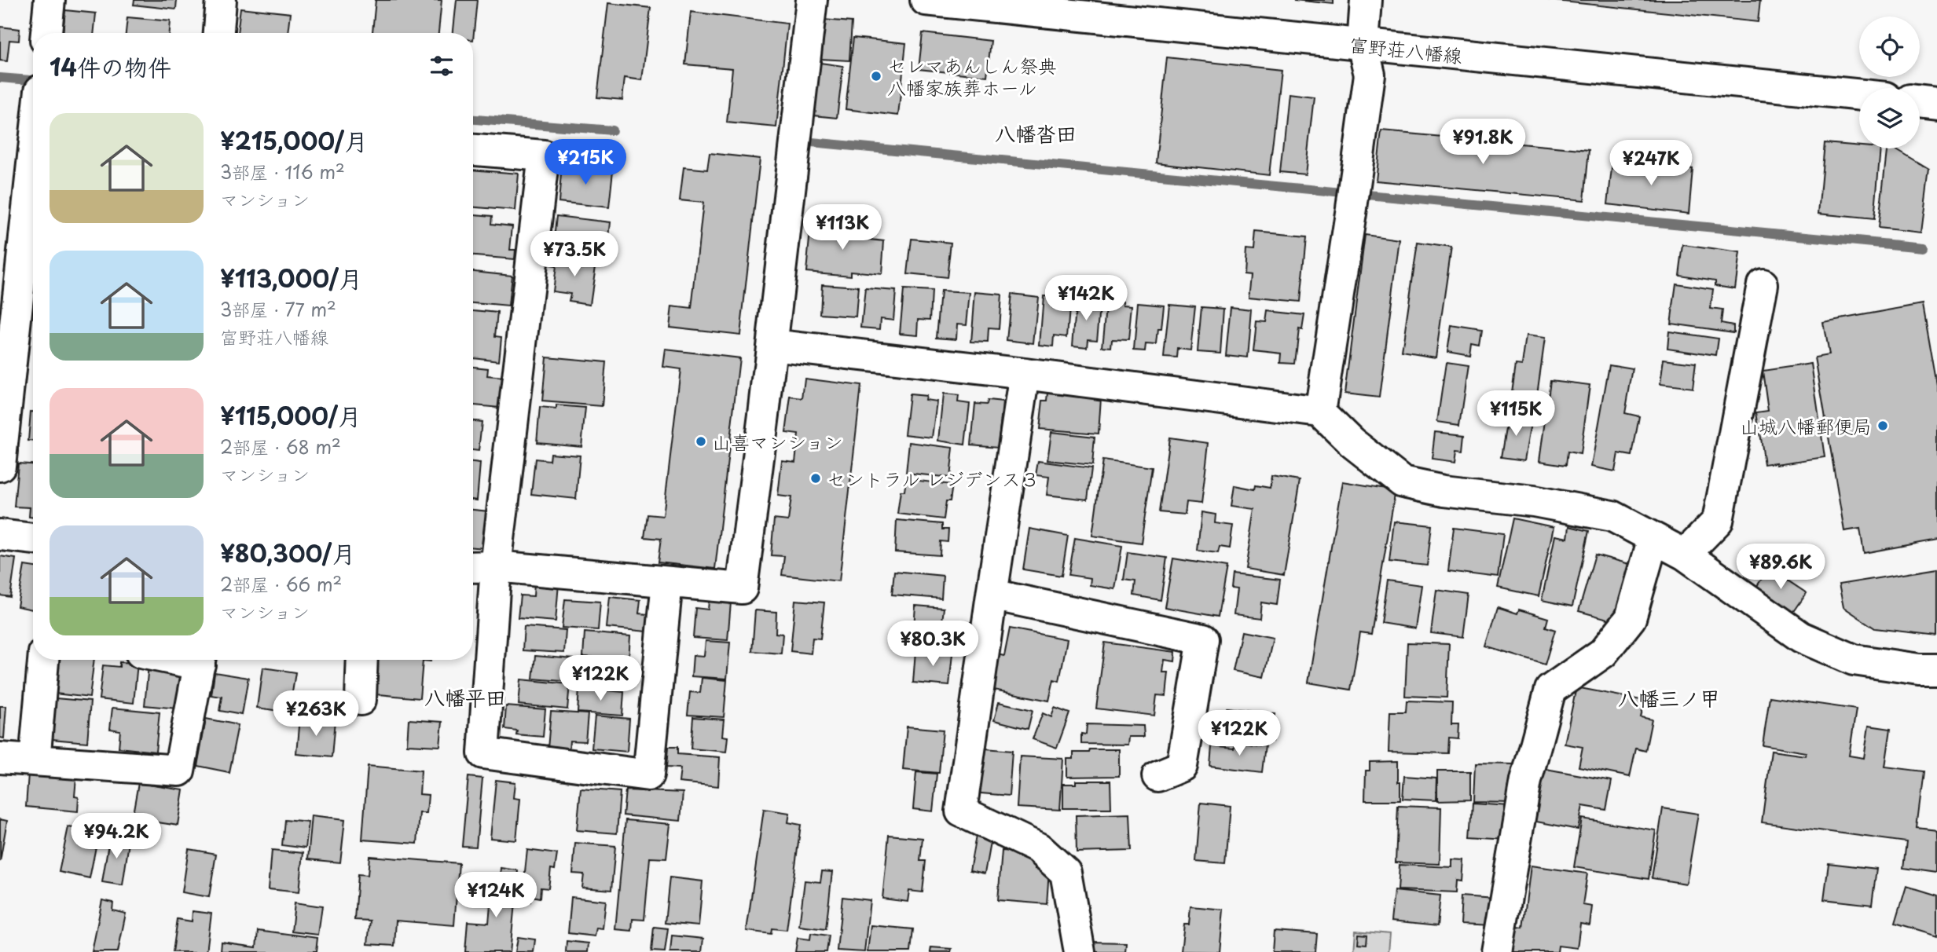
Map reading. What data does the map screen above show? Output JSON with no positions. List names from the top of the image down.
{
  "streets": {
    "street": ["富野荘八幡線"]
  },
  "districts": ["八幡沓田", "八幡平田", "八幡三ノ甲"],
  "places": [
    "セレマあんしん祭典 八幡家族葬ホール",
    "山城八幡郵便局",
    "山喜マンション",
    "セントラル レジデンス３"
  ],
  "page": {
    "heading": "14件の物件",
    "list": [
      {
        "name": "¥215,000/月",
        "note": "3部屋 · 116 m² · マンション"
      },
      {
        "name": "¥113,000/月",
        "note": "3部屋 · 77 m² · 富野荘八幡線"
      },
      {
        "name": "¥115,000/月",
        "note": "2部屋 · 68 m² · マンション"
      },
      {
        "name": "¥80,300/月",
        "note": "2部屋 · 66 m² · マンション"
      }
    ],
    "price": [
      "¥91.8K",
      "¥215K",
      "¥247K",
      "¥113K",
      "¥73.5K",
      "¥142K",
      "¥115K",
      "¥89.6K",
      "¥80.3K",
      "¥122K",
      "¥263K",
      "¥122K",
      "¥94.2K",
      "¥124K"
    ]
  }
}
